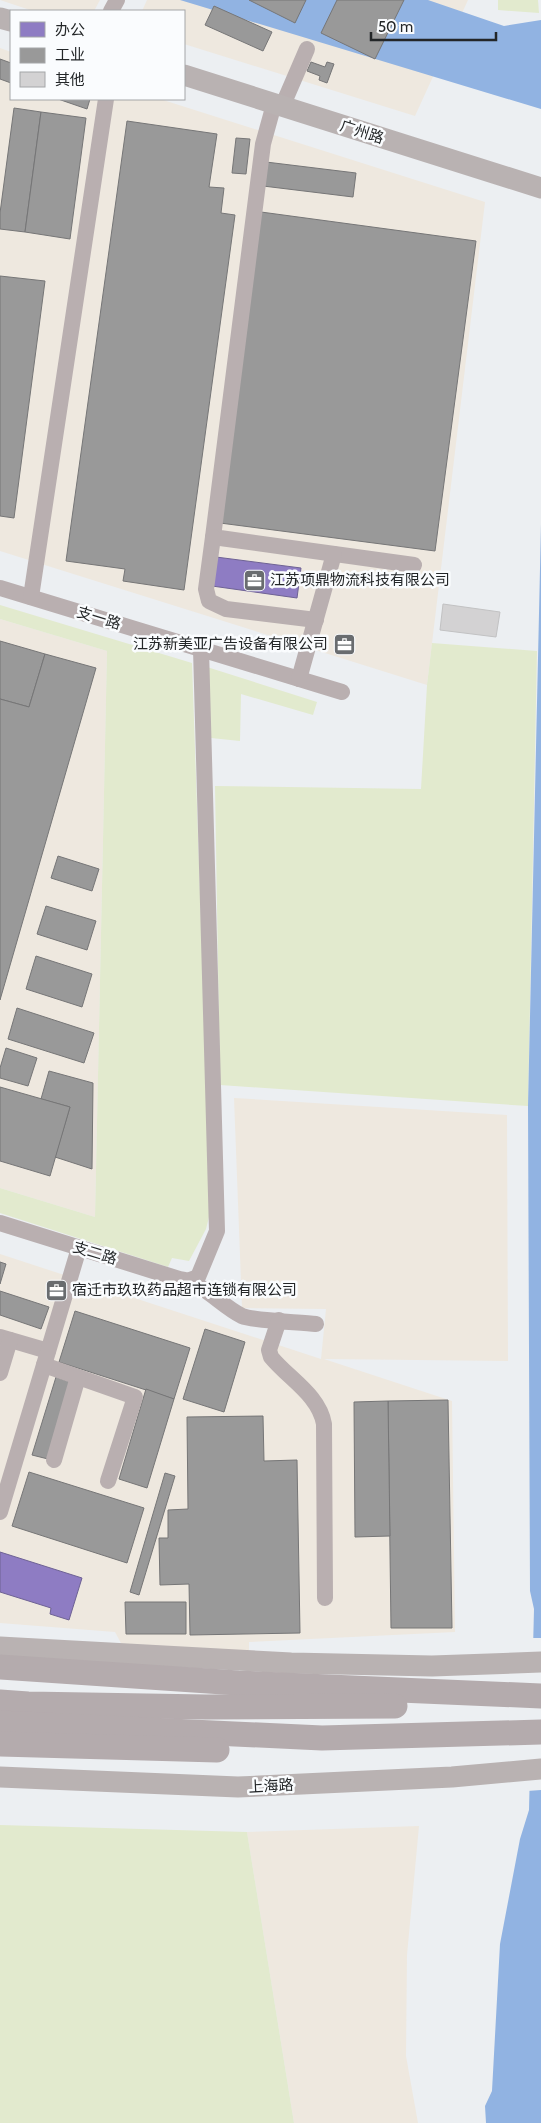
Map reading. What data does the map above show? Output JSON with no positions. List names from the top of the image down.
{
  "streets": {
    "main road": ["广州路", "上海路"],
    "street": ["支一路", "支二路"]
  },
  "places": {
    "office": ["江苏项鼎物流科技有限公司", "江苏新美亚广告设备有限公司", "宿迁市玖玖药品超市连锁有限公司"]
  },
  "legend": ["办公", "工业", "其他"],
  "scale_bar": "50 m"
}
